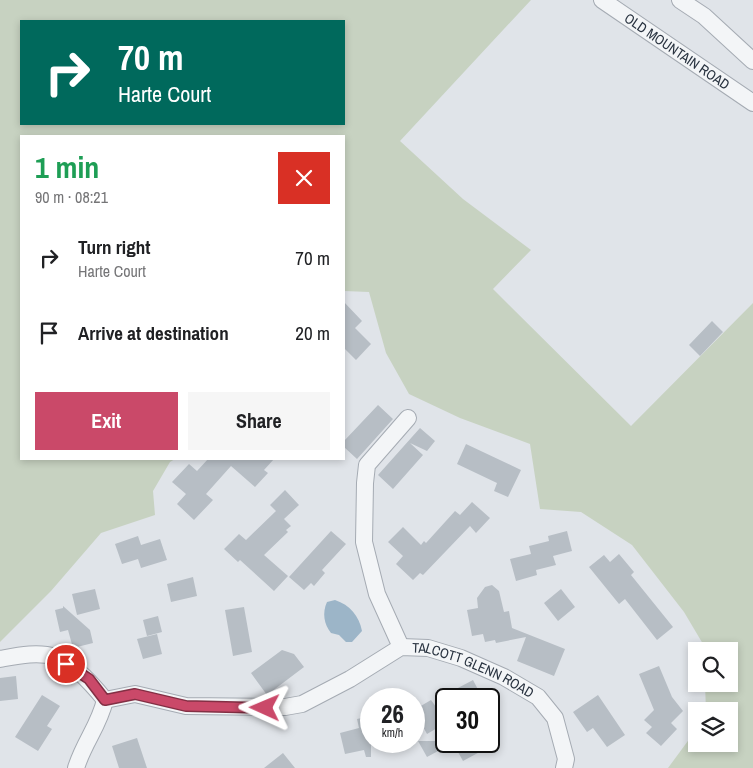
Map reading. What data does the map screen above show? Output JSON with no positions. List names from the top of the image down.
{
  "streets": {
    "street": ["OLD MOUNTAIN ROAD", "TALCOTT GLENN ROAD"]
  },
  "page": {
    "turn": ["70 m", "Harte Court"],
    "heading": ["1 min", "90 m · 08:21"],
    "list": [
      {
        "name": "Turn right",
        "note": "Harte Court",
        "value": "70 m"
      },
      {
        "name": "Arrive at destination",
        "value": "20 m"
      }
    ],
    "buttons": ["Exit", "Share"],
    "speed": "26 km/h",
    "limit": "30"
  }
}
